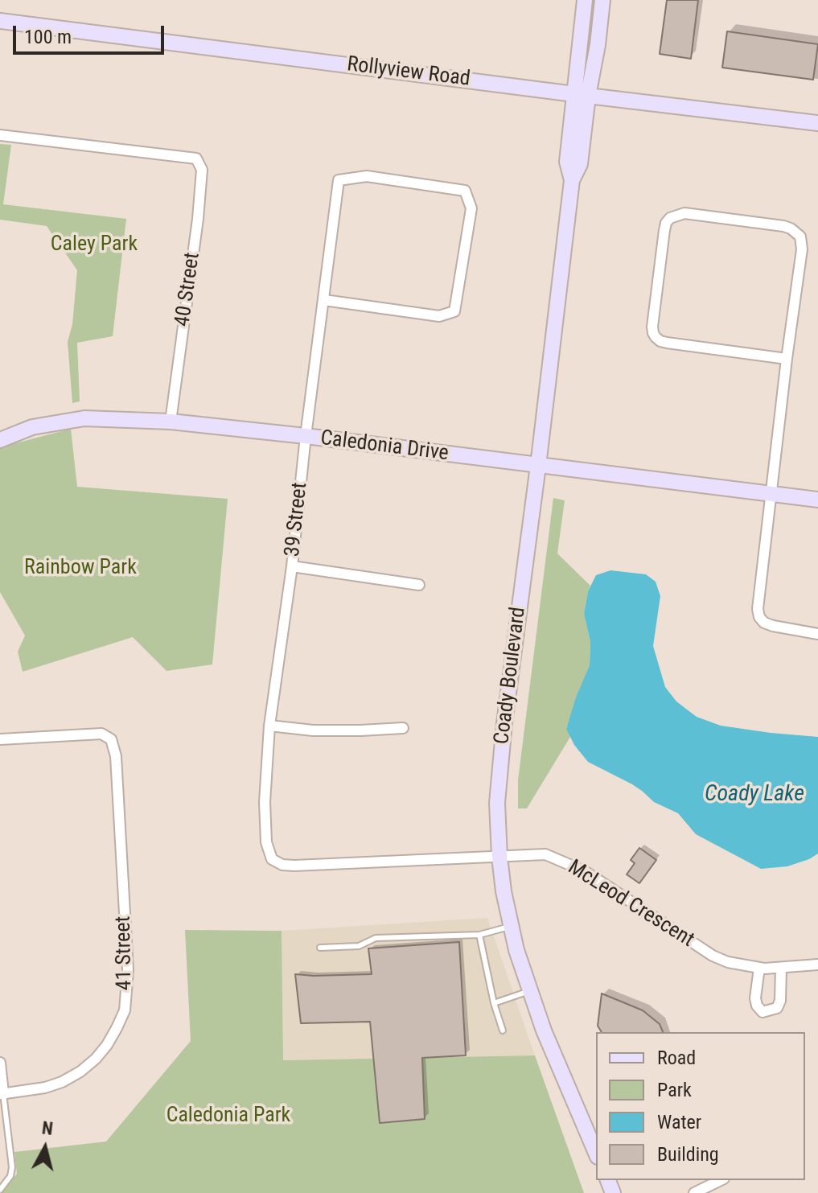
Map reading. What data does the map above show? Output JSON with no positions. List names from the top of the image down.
{
  "streets": {
    "main road": ["Rollyview Road", "Caledonia Drive", "Coady Boulevard"],
    "street": [
      "40 Street",
      "39 Street",
      "McLeod Crescent",
      "41 Street"
    ]
  },
  "crossings": [
    ["Rollyview Road", "Coady Boulevard"],
    ["40 Street", "Caledonia Drive"],
    ["Caledonia Drive", "39 Street"],
    ["Caledonia Drive", "Coady Boulevard"],
    ["39 Street", "McLeod Crescent"],
    ["Coady Boulevard", "McLeod Crescent"]
  ],
  "water": ["Coady Lake"],
  "parks": ["Caley Park", "Rainbow Park", "Caledonia Park"],
  "legend": [
    "Road",
    "Park",
    "Water",
    "Building"
  ],
  "scale_bar": "100 m",
  "north": "top"
}
